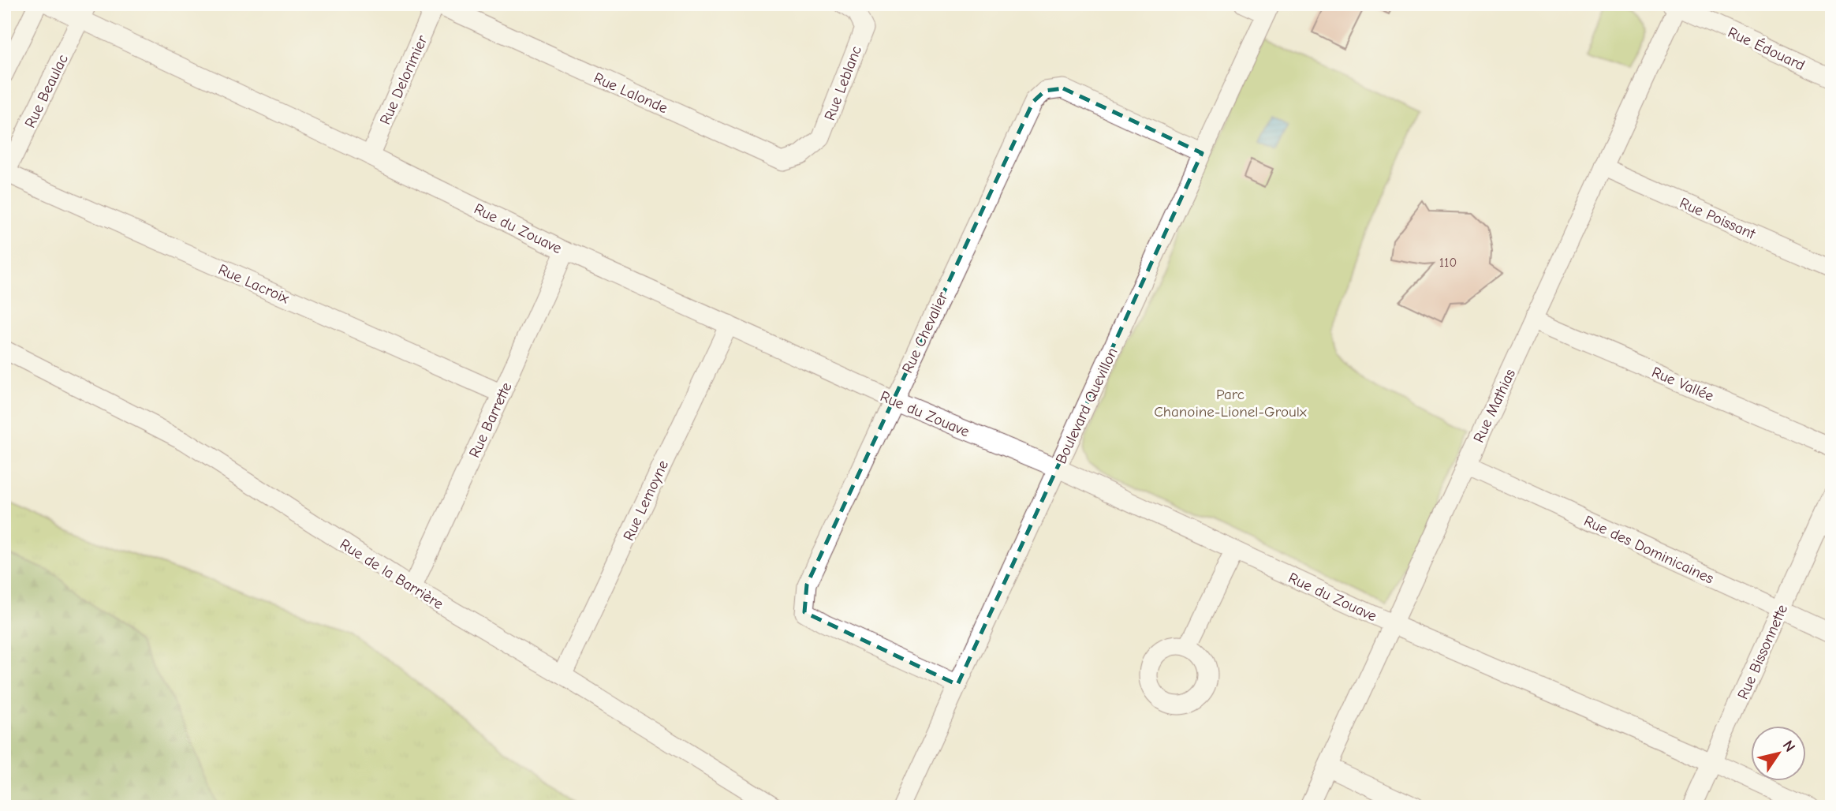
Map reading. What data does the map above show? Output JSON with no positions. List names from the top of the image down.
{
  "streets": {
    "street": [
      "Rue Édouard",
      "Rue Delorimier",
      "Rue Leblanc",
      "Rue Beaulac",
      "Rue Lalonde",
      "Rue Poissant",
      "Rue du Zouave",
      "Rue Lacroix",
      "Rue Chevalier",
      "Rue Vallée",
      "Boulevard Quevillon",
      "Rue Mathias",
      "Rue Barrette",
      "Rue Lemoyne",
      "Rue des Dominicaines",
      "Rue de la Barrière",
      "Rue Bissonnette"
    ]
  },
  "crossings": [
    ["Rue Édouard", "Rue Mathias"],
    ["Rue Delorimier", "Rue Lalonde"],
    ["Rue Delorimier", "Rue du Zouave"],
    ["Rue Leblanc", "Rue Lalonde"],
    ["Rue Beaulac", "Rue du Zouave"],
    ["Rue Beaulac", "Rue Lacroix"],
    ["Rue Poissant", "Rue Mathias"],
    ["Rue du Zouave", "Rue Chevalier"],
    ["Rue du Zouave", "Boulevard Quevillon"],
    ["Rue du Zouave", "Rue Mathias"],
    ["Rue du Zouave", "Rue Barrette"],
    ["Rue du Zouave", "Rue Lemoyne"],
    ["Rue du Zouave", "Rue Bissonnette"],
    ["Rue Lacroix", "Rue Barrette"],
    ["Rue Chevalier", "Boulevard Quevillon"],
    ["Rue Vallée", "Rue Mathias"],
    ["Rue Mathias", "Rue des Dominicaines"],
    ["Rue Barrette", "Rue de la Barrière"],
    ["Rue Lemoyne", "Rue de la Barrière"],
    ["Rue des Dominicaines", "Rue Bissonnette"]
  ],
  "parks": ["Parc Chanoine-Lionel-Groulx"],
  "house_numbers": ["110"],
  "north": "top right"
}
